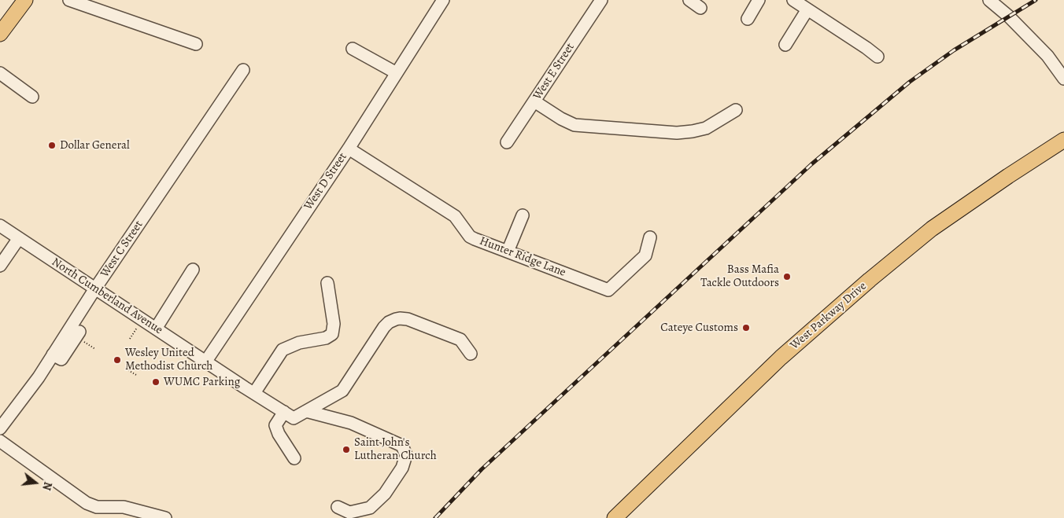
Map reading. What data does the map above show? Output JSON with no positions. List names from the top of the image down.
{
  "streets": {
    "main road": ["West Parkway Drive"],
    "street": [
      "West E Street",
      "West D Street",
      "West C Street",
      "Hunter Ridge Lane",
      "North Cumberland Avenue"
    ]
  },
  "crossings": [
    ["West D Street", "Hunter Ridge Lane"],
    ["West D Street", "North Cumberland Avenue"],
    ["West C Street", "North Cumberland Avenue"]
  ],
  "places": [
    "Dollar General",
    "Bass Mafia Tackle Outdoors",
    "Cateye Customs",
    "Wesley United Methodist Church",
    "WUMC Parking",
    "Saint John's Lutheran Church"
  ],
  "north": "right"
}
